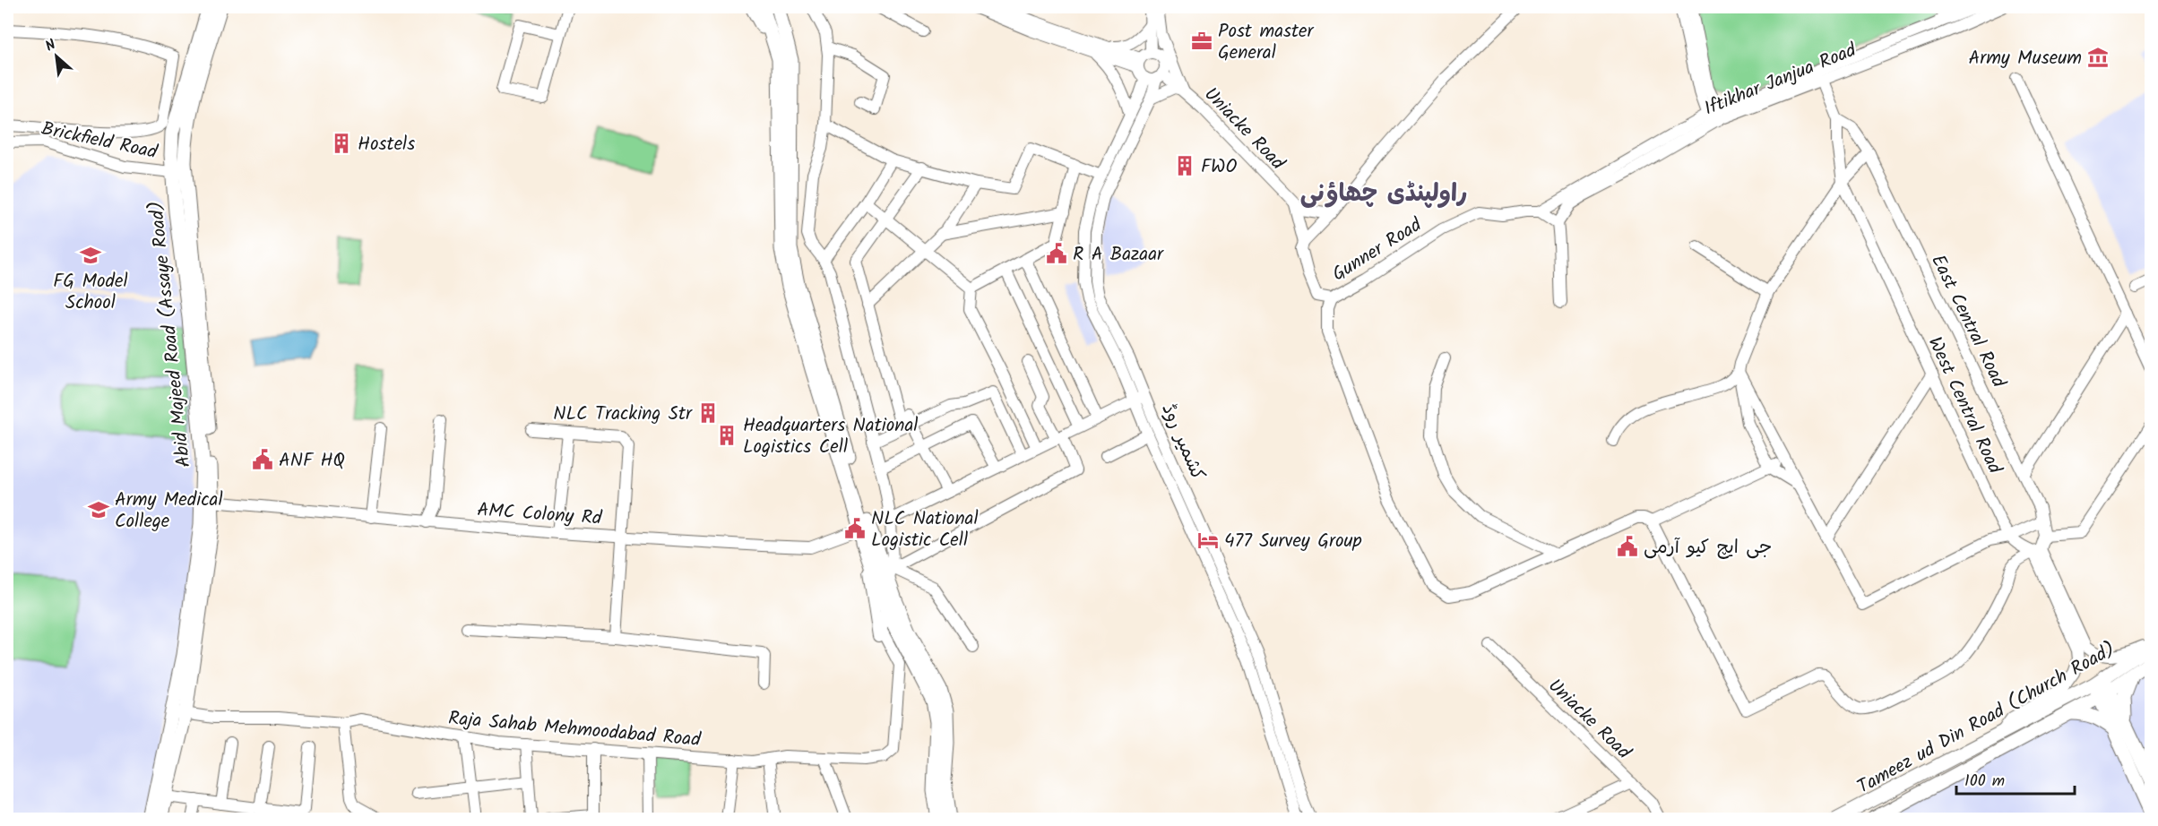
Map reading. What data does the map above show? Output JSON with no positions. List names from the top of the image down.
{
  "streets": {
    "main road": ["Abid Majeed Road (Assaye Road)", "Tameez ud Din Road (Church Road)"],
    "street": [
      "Iftikhar Janjua Road",
      "Uniacke Road",
      "Brickfield Road",
      "Gunner Road",
      "East Central Road",
      "West Central Road",
      "کشمیر روڈ",
      "AMC Colony Rd",
      "Raja Sahab Mehmoodabad Road"
    ]
  },
  "crossings": [
    ["Iftikhar Janjua Road", "Gunner Road"],
    ["Uniacke Road", "کشمیر روڈ"],
    ["Brickfield Road", "Abid Majeed Road (Assaye Road)"],
    ["East Central Road", "West Central Road"],
    ["Abid Majeed Road (Assaye Road)", "AMC Colony Rd"],
    ["Abid Majeed Road (Assaye Road)", "Raja Sahab Mehmoodabad Road"]
  ],
  "districts": ["راولپنڈی چھاؤنی"],
  "places": {
    "office": ["Post master General"],
    "museum": ["Army Museum"],
    "building": [
      "Hostels",
      "FWO",
      "NLC Tracking Str",
      "Headquarters National Logistics Cell"
    ],
    "public building": [
      "R A Bazaar",
      "ANF HQ",
      "NLC National Logistic Cell",
      "جی ایچ کیو آرمی"
    ],
    "school or university": ["FG Model School", "Army Medical College"],
    "hotel": ["477 Survey Group"]
  },
  "scale_bar": "100 m",
  "north": "top left"
}
